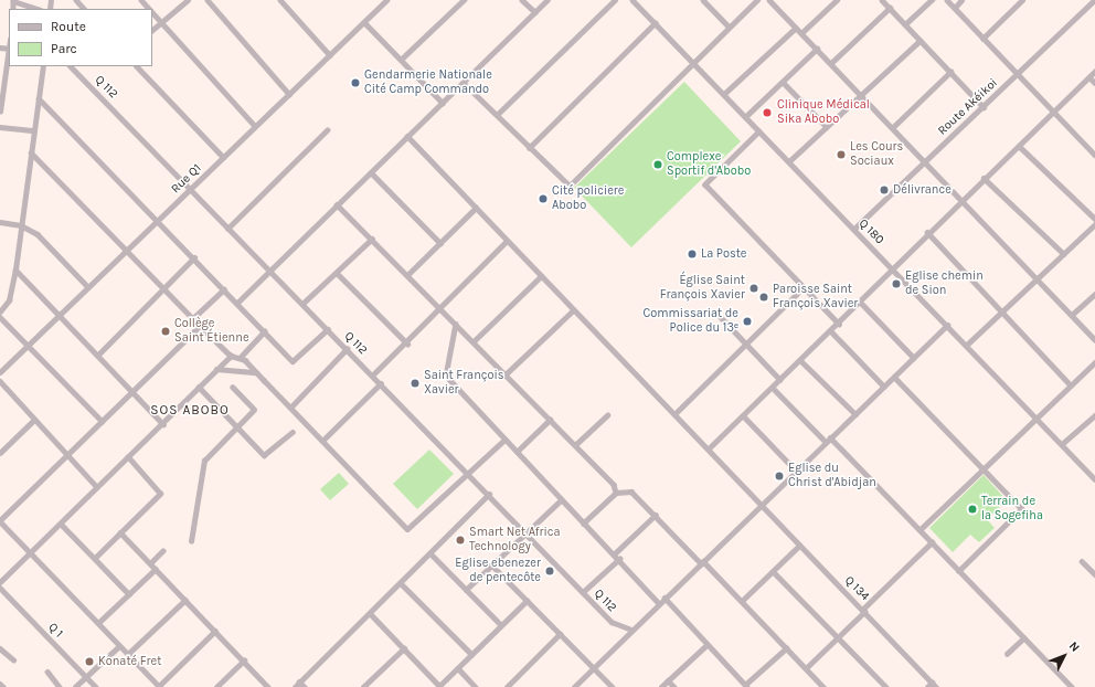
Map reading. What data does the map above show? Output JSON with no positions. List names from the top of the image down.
{
  "streets": {
    "street": [
      "Q 112",
      "Route Akéikoi",
      "Rue Q1",
      "Q 180",
      "Q 134",
      "Q 1"
    ]
  },
  "crossings": [
    ["Q 112", "Rue Q1"],
    ["Route Akéikoi", "Q 180"]
  ],
  "districts": ["SOS ABOBO"],
  "places": [
    "Gendarmerie Nationale Cité Camp Commando",
    "Clinique Médical Sika Abobo",
    "Les Cours Sociaux",
    "Complexe Sportif d'Abobo",
    "Délivrance",
    "Cité policiere Abobo",
    "La Poste",
    "Eglise chemin de Sion",
    "Église Saint François Xavier",
    "Paroisse Saint François Xavier",
    "Commissariat de Police du 13ᵉ",
    "Collège Saint Étienne",
    "Saint François Xavier",
    "Eglise du Christ d'Abidjan",
    "Terrain de la Sogefiha",
    "Smart Net Africa Technology",
    "Eglise ebenezer de pentecôte",
    "Konaté Fret"
  ],
  "legend": ["Route", "Parc"],
  "north": "top right"
}
